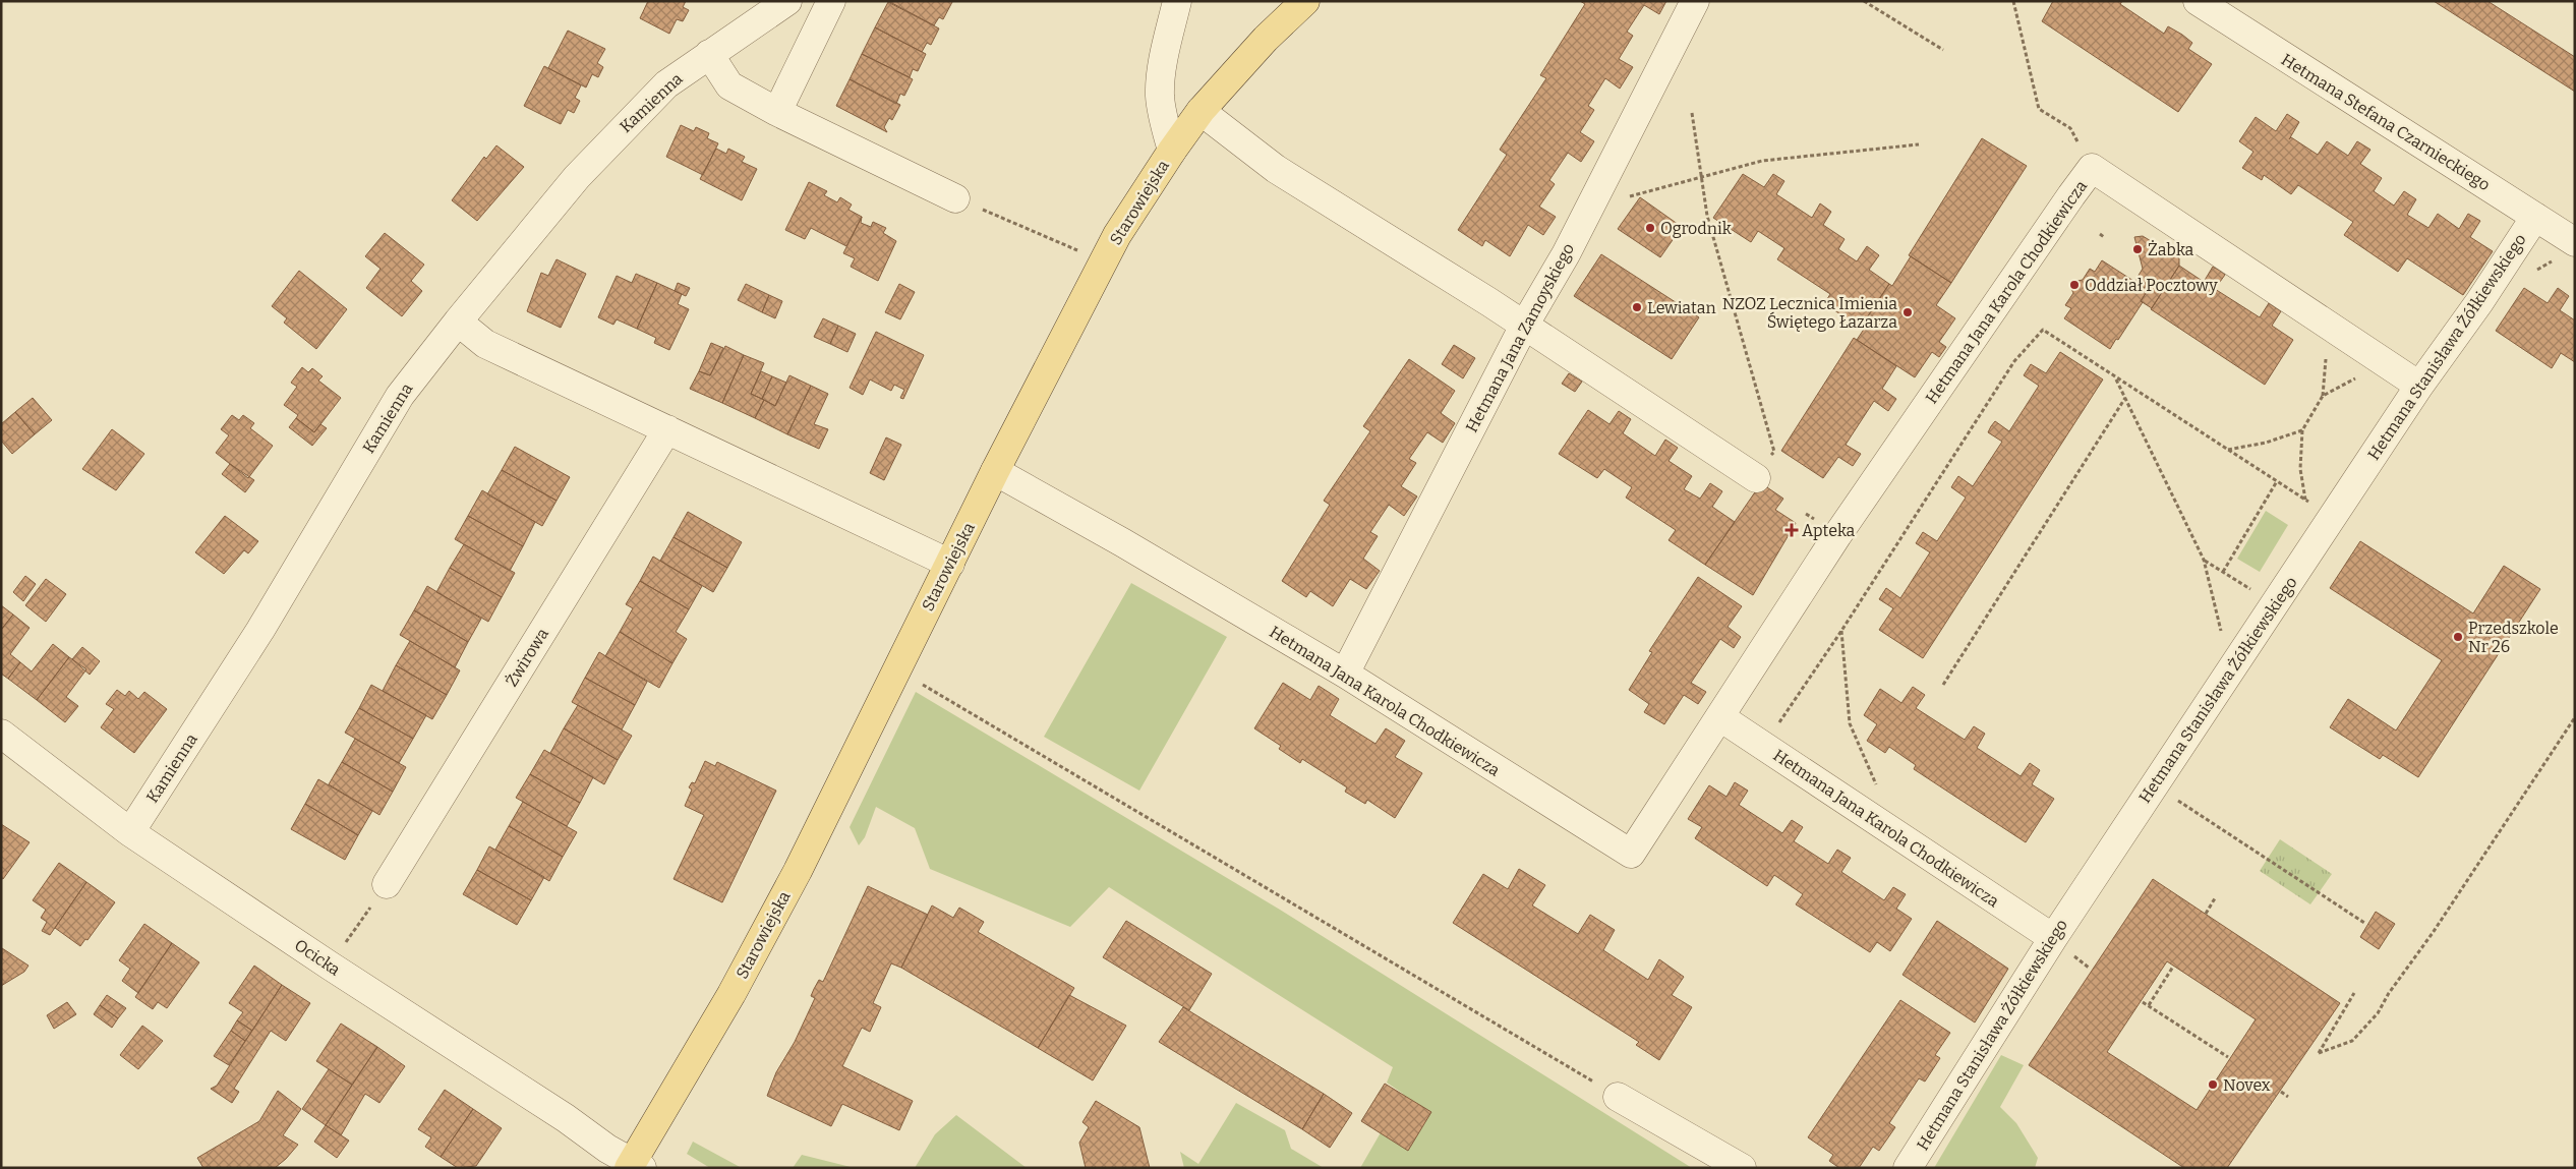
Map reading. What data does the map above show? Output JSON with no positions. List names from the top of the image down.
{
  "streets": {
    "main road": ["Starowiejska"],
    "street": [
      "Kamienna",
      "Hetmana Stefana Czarnieckiego",
      "Hetmana Jana Karola Chodkiewicza",
      "Hetmana Jana Zamoyskiego",
      "Hetmana Stanisława Żółkiewskiego",
      "Żwirowa",
      "Ocicka"
    ]
  },
  "crossings": [
    ["Kamienna", "Ocicka"],
    ["Hetmana Stefana Czarnieckiego", "Hetmana Stanisława Żółkiewskiego"],
    ["Starowiejska", "Hetmana Jana Karola Chodkiewicza"],
    ["Starowiejska", "Ocicka"],
    ["Hetmana Jana Karola Chodkiewicza", "Hetmana Jana Zamoyskiego"],
    ["Hetmana Jana Karola Chodkiewicza", "Hetmana Stanisława Żółkiewskiego"]
  ],
  "places": {
    "other": [
      "Ogrodnik",
      "Żabka",
      "Oddział Pocztowy",
      "Lewiatan",
      "NZOZ Lecznica Imienia Świętego Łazarza",
      "Przedszkole Nr 26",
      "Novex"
    ],
    "health": ["Apteka"]
  }
}
